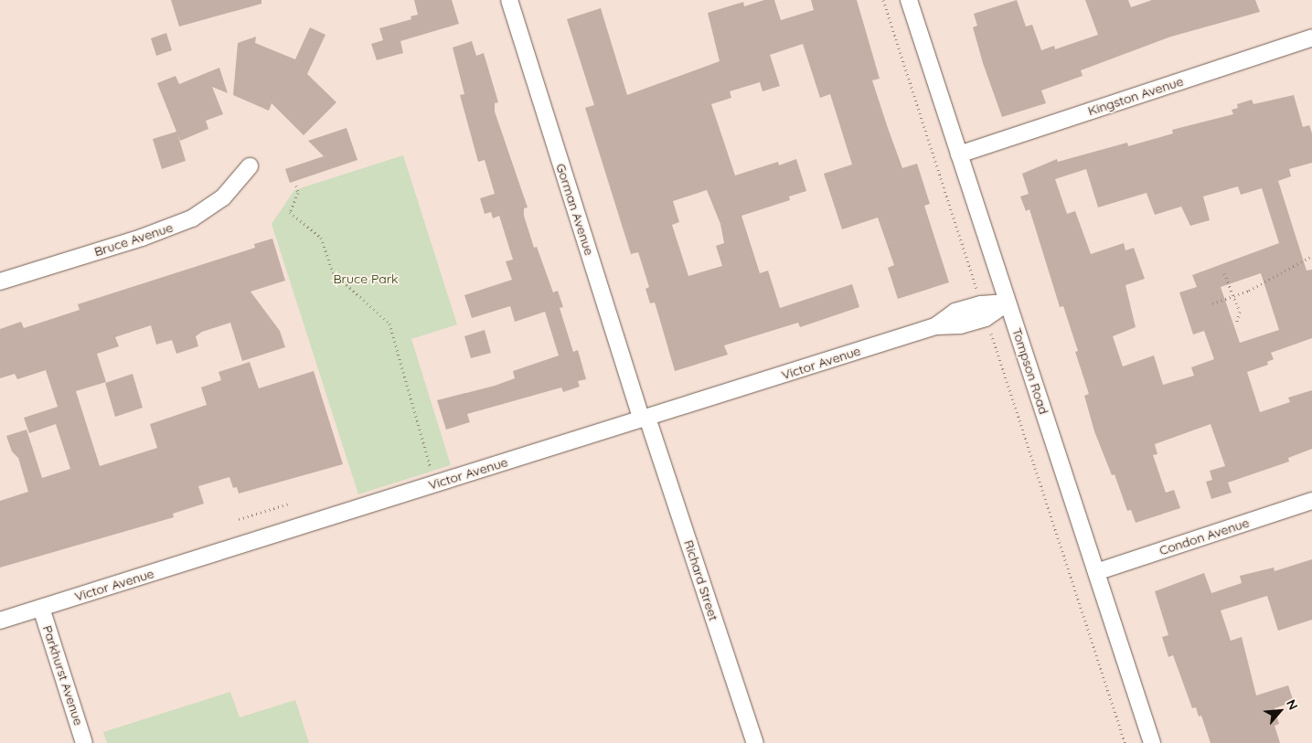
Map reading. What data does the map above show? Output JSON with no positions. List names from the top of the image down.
{
  "streets": {
    "street": [
      "Kingston Avenue",
      "Gorman Avenue",
      "Bruce Avenue",
      "Victor Avenue",
      "Tompson Road",
      "Condon Avenue",
      "Richard Street",
      "Parkhurst Avenue"
    ]
  },
  "crossings": [
    ["Kingston Avenue", "Tompson Road"],
    ["Gorman Avenue", "Victor Avenue"],
    ["Gorman Avenue", "Richard Street"],
    ["Victor Avenue", "Tompson Road"],
    ["Victor Avenue", "Richard Street"],
    ["Victor Avenue", "Parkhurst Avenue"],
    ["Tompson Road", "Condon Avenue"]
  ],
  "parks": ["Bruce Park"],
  "north": "top right"
}
